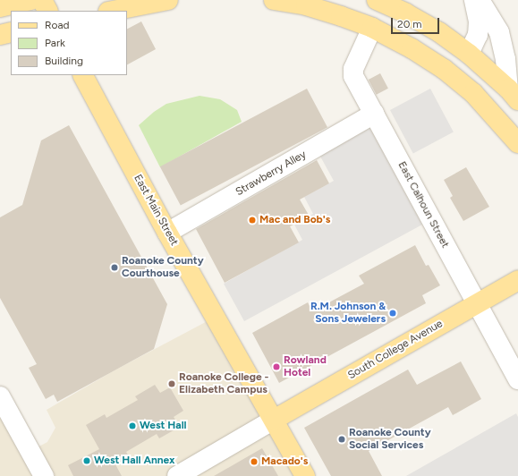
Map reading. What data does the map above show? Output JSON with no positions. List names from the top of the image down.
{
  "streets": {
    "main road": ["East Main Street", "South College Avenue"],
    "street": ["Strawberry Alley", "East Calhoun Street"]
  },
  "crossings": [
    ["Strawberry Alley", "East Calhoun Street"],
    ["Strawberry Alley", "East Main Street"],
    ["East Calhoun Street", "South College Avenue"],
    ["East Main Street", "South College Avenue"]
  ],
  "places": [
    "Mac and Bob's",
    "Roanoke County Courthouse",
    "R.M. Johnson & Sons Jewelers",
    "Rowland Hotel",
    "Roanoke College - Elizabeth Campus",
    "West Hall",
    "Roanoke County Social Services",
    "West Hall Annex",
    "Macado's"
  ],
  "legend": ["Road", "Park", "Building"],
  "scale_bar": "20 m"
}
